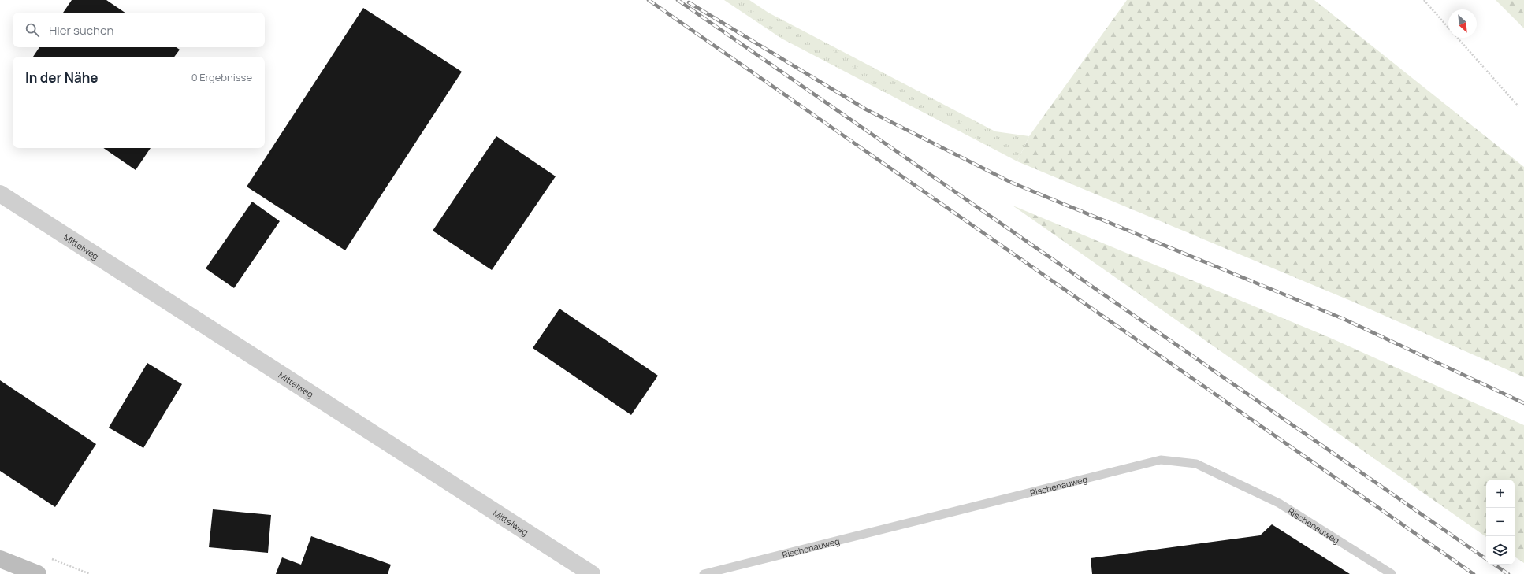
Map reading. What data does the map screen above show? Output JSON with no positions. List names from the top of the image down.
{
  "streets": {
    "street": ["Mittelweg"],
    "lane": ["Rischenauweg"]
  },
  "north": "bottom right",
  "page": {
    "search": "Hier suchen",
    "heading": ["In der Nähe", "0 Ergebnisse"],
    "map_buttons": ["+", "−"]
  }
}
